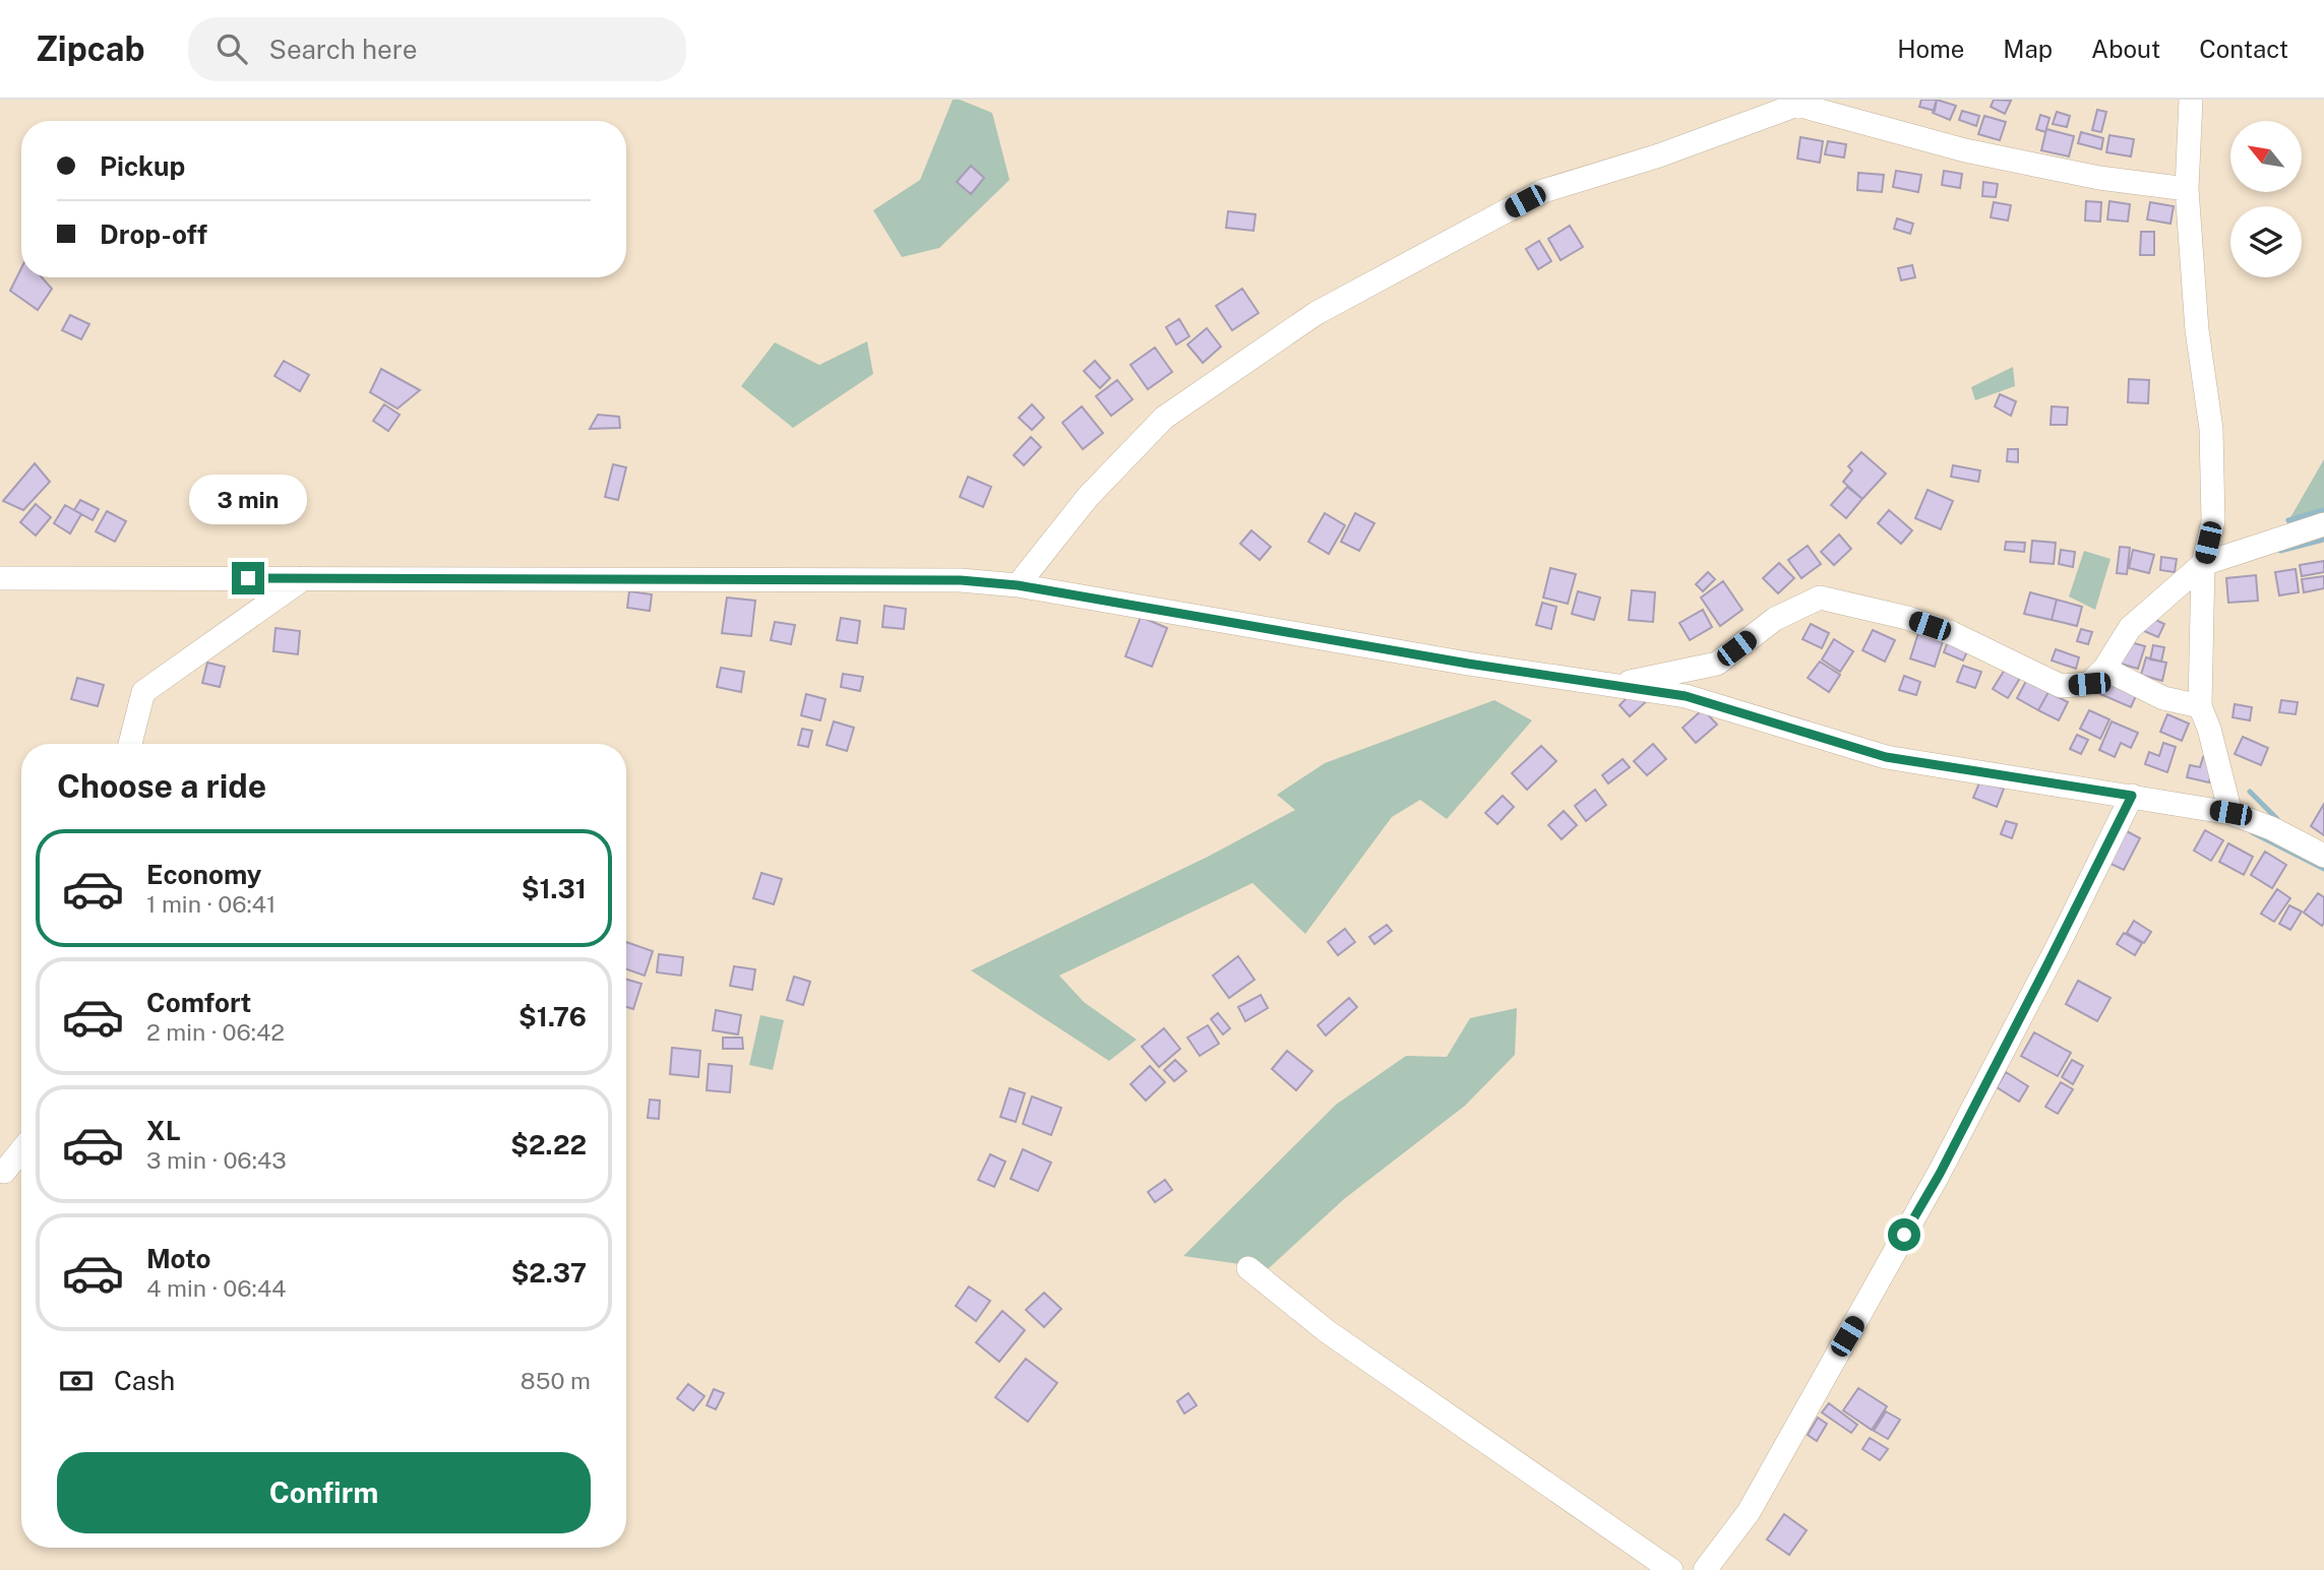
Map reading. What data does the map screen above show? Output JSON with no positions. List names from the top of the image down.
{
  "north": "top left",
  "page": {
    "header": "Zipcab",
    "search": "Search here",
    "nav": [
      "Home",
      "Map",
      "About",
      "Contact"
    ],
    "banner": ["Pickup", "Drop-off"],
    "bubble": "3 min",
    "heading": "Choose a ride",
    "list": [
      {
        "name": "Economy",
        "note": "1 min · 06:41",
        "value": "$1.31"
      },
      {
        "name": "Comfort",
        "note": "2 min · 06:42",
        "value": "$1.76"
      },
      {
        "name": "XL",
        "note": "3 min · 06:43",
        "value": "$2.22"
      },
      {
        "name": "Moto",
        "note": "4 min · 06:44",
        "value": "$2.37"
      }
    ],
    "pay": ["Cash", "850 m"],
    "buttons": "Confirm"
  }
}
